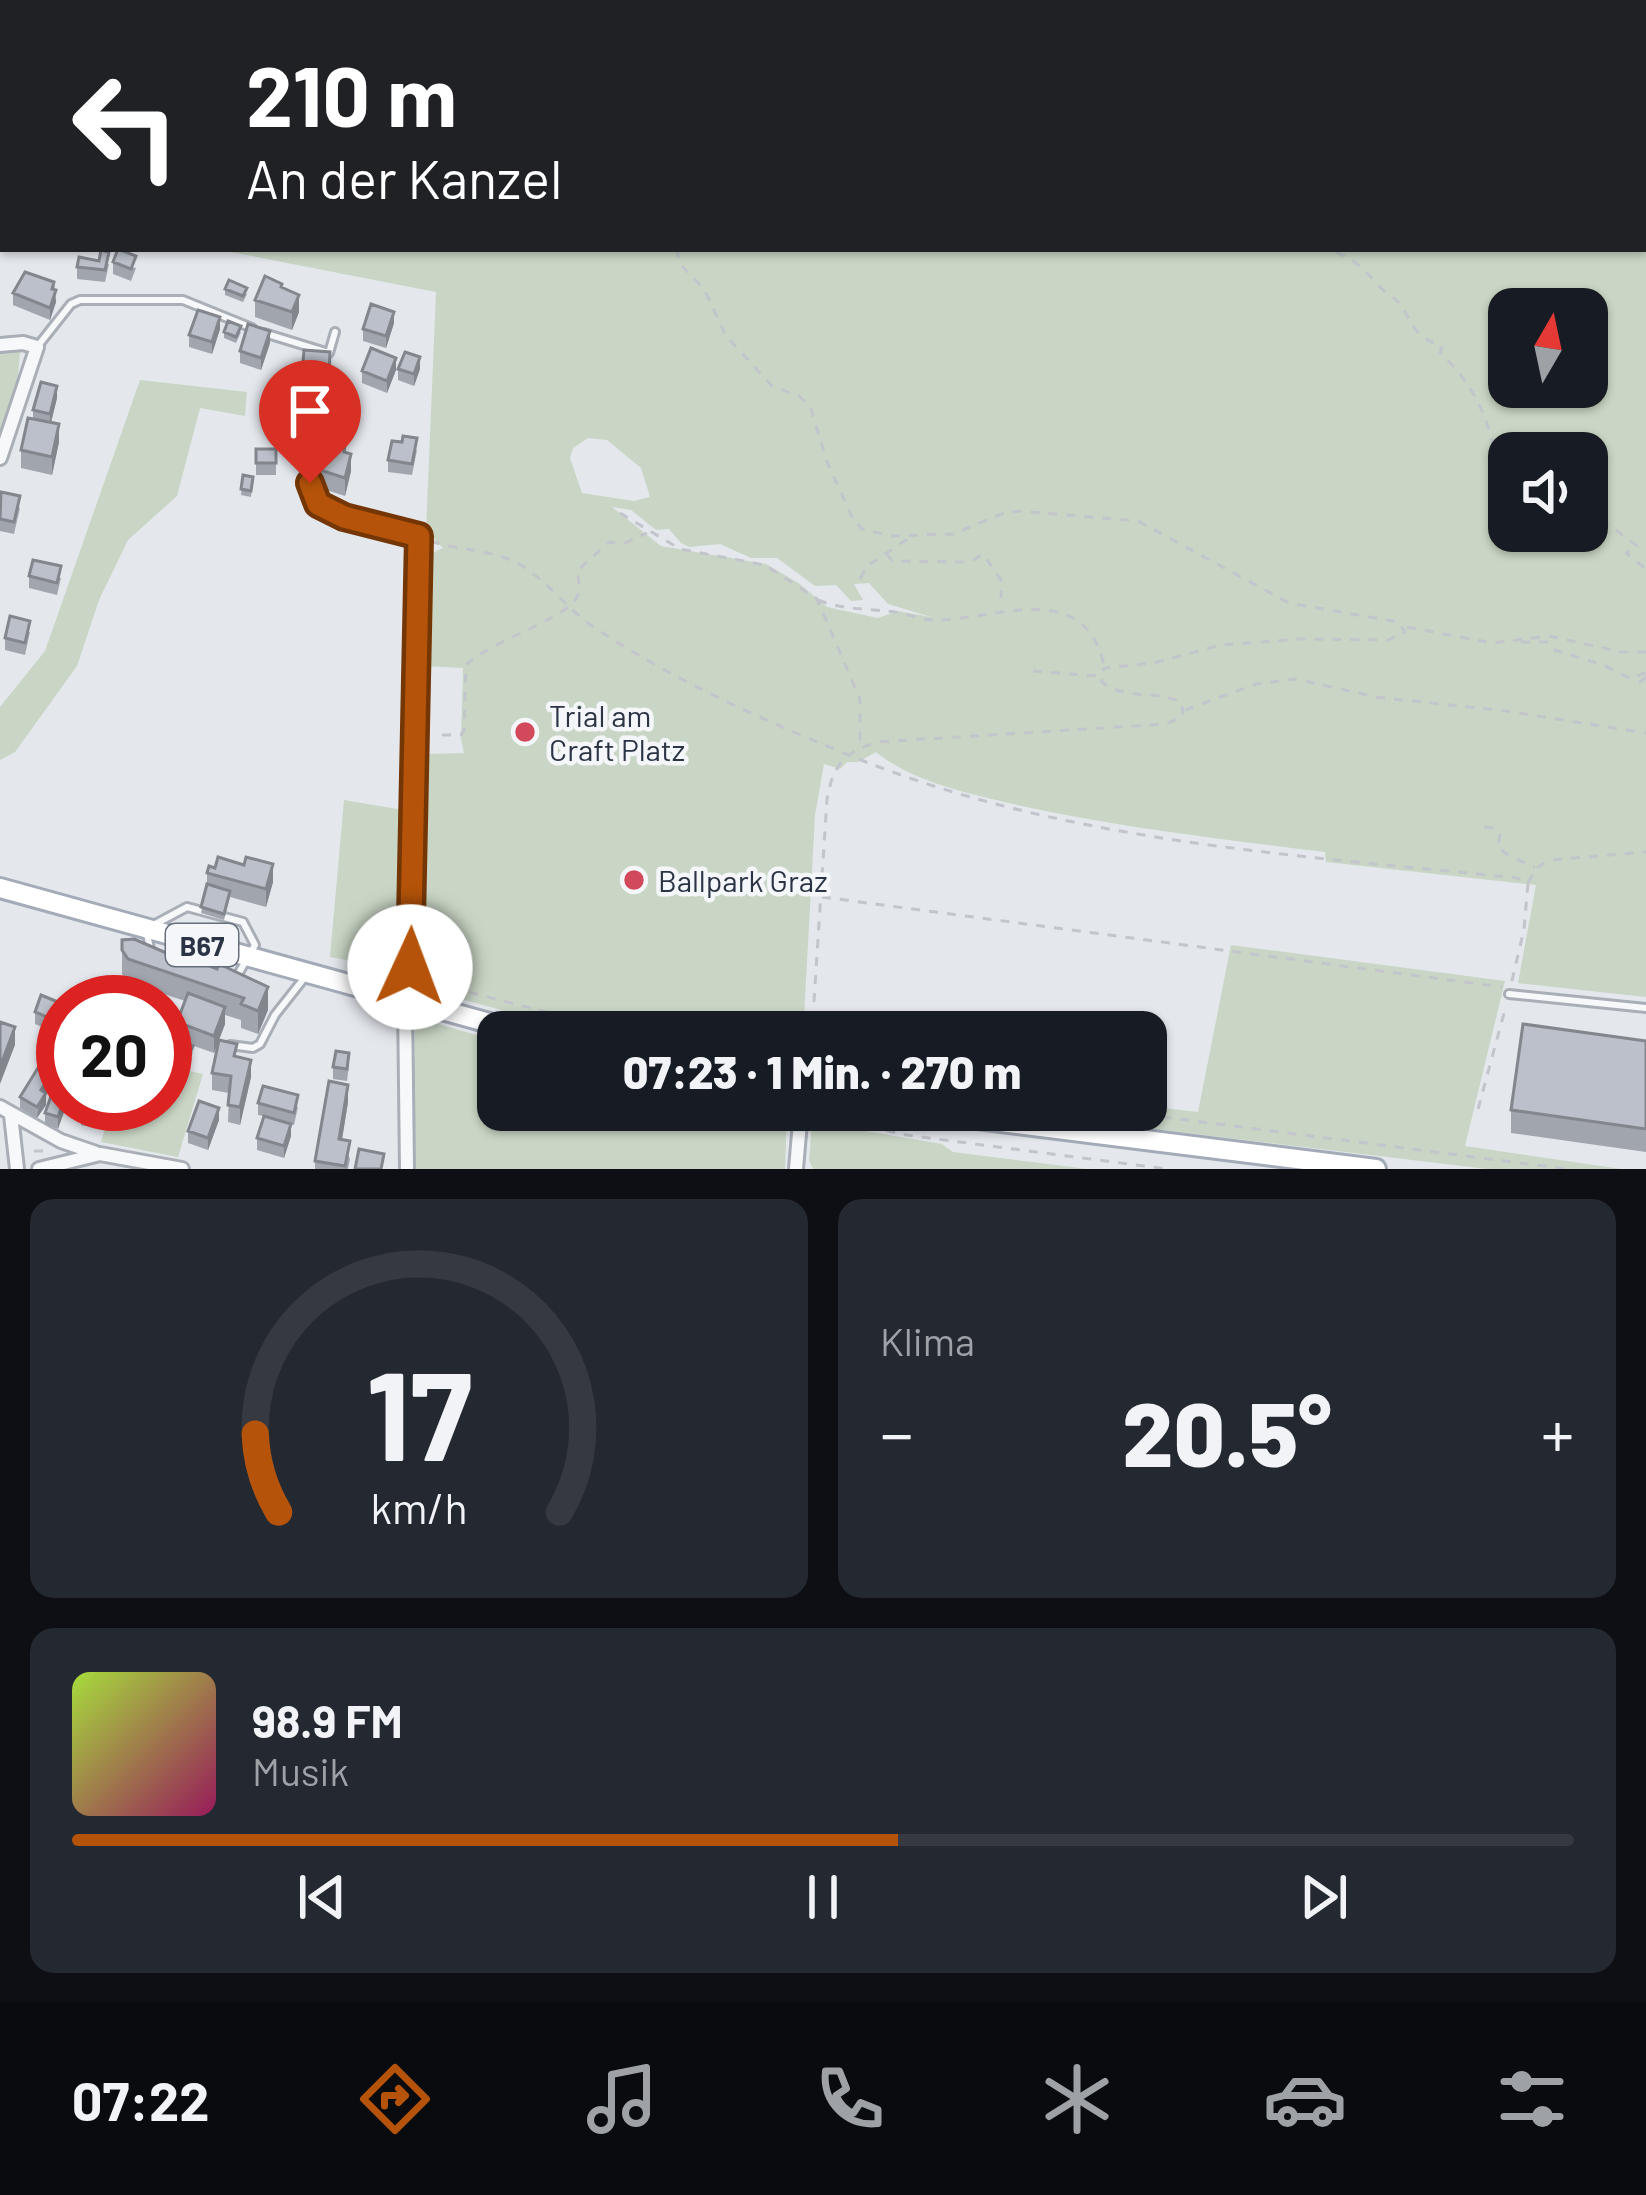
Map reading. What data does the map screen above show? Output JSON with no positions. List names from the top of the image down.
{
  "streets": {
    "main road": ["B67"]
  },
  "places": ["Trial am Craft Platz", "Ballpark Graz"],
  "north": "top",
  "page": {
    "turn": ["210 m", "An der Kanzel"],
    "limit": "20",
    "trip": "07:23 · 1 Min. · 270 m",
    "tile": "Klima",
    "heat": ["−", "20.5°", "+"],
    "song": ["98.9 FM", "Musik"],
    "tabs": "07:22",
    "gauge": ["17", "km/h"]
  }
}
